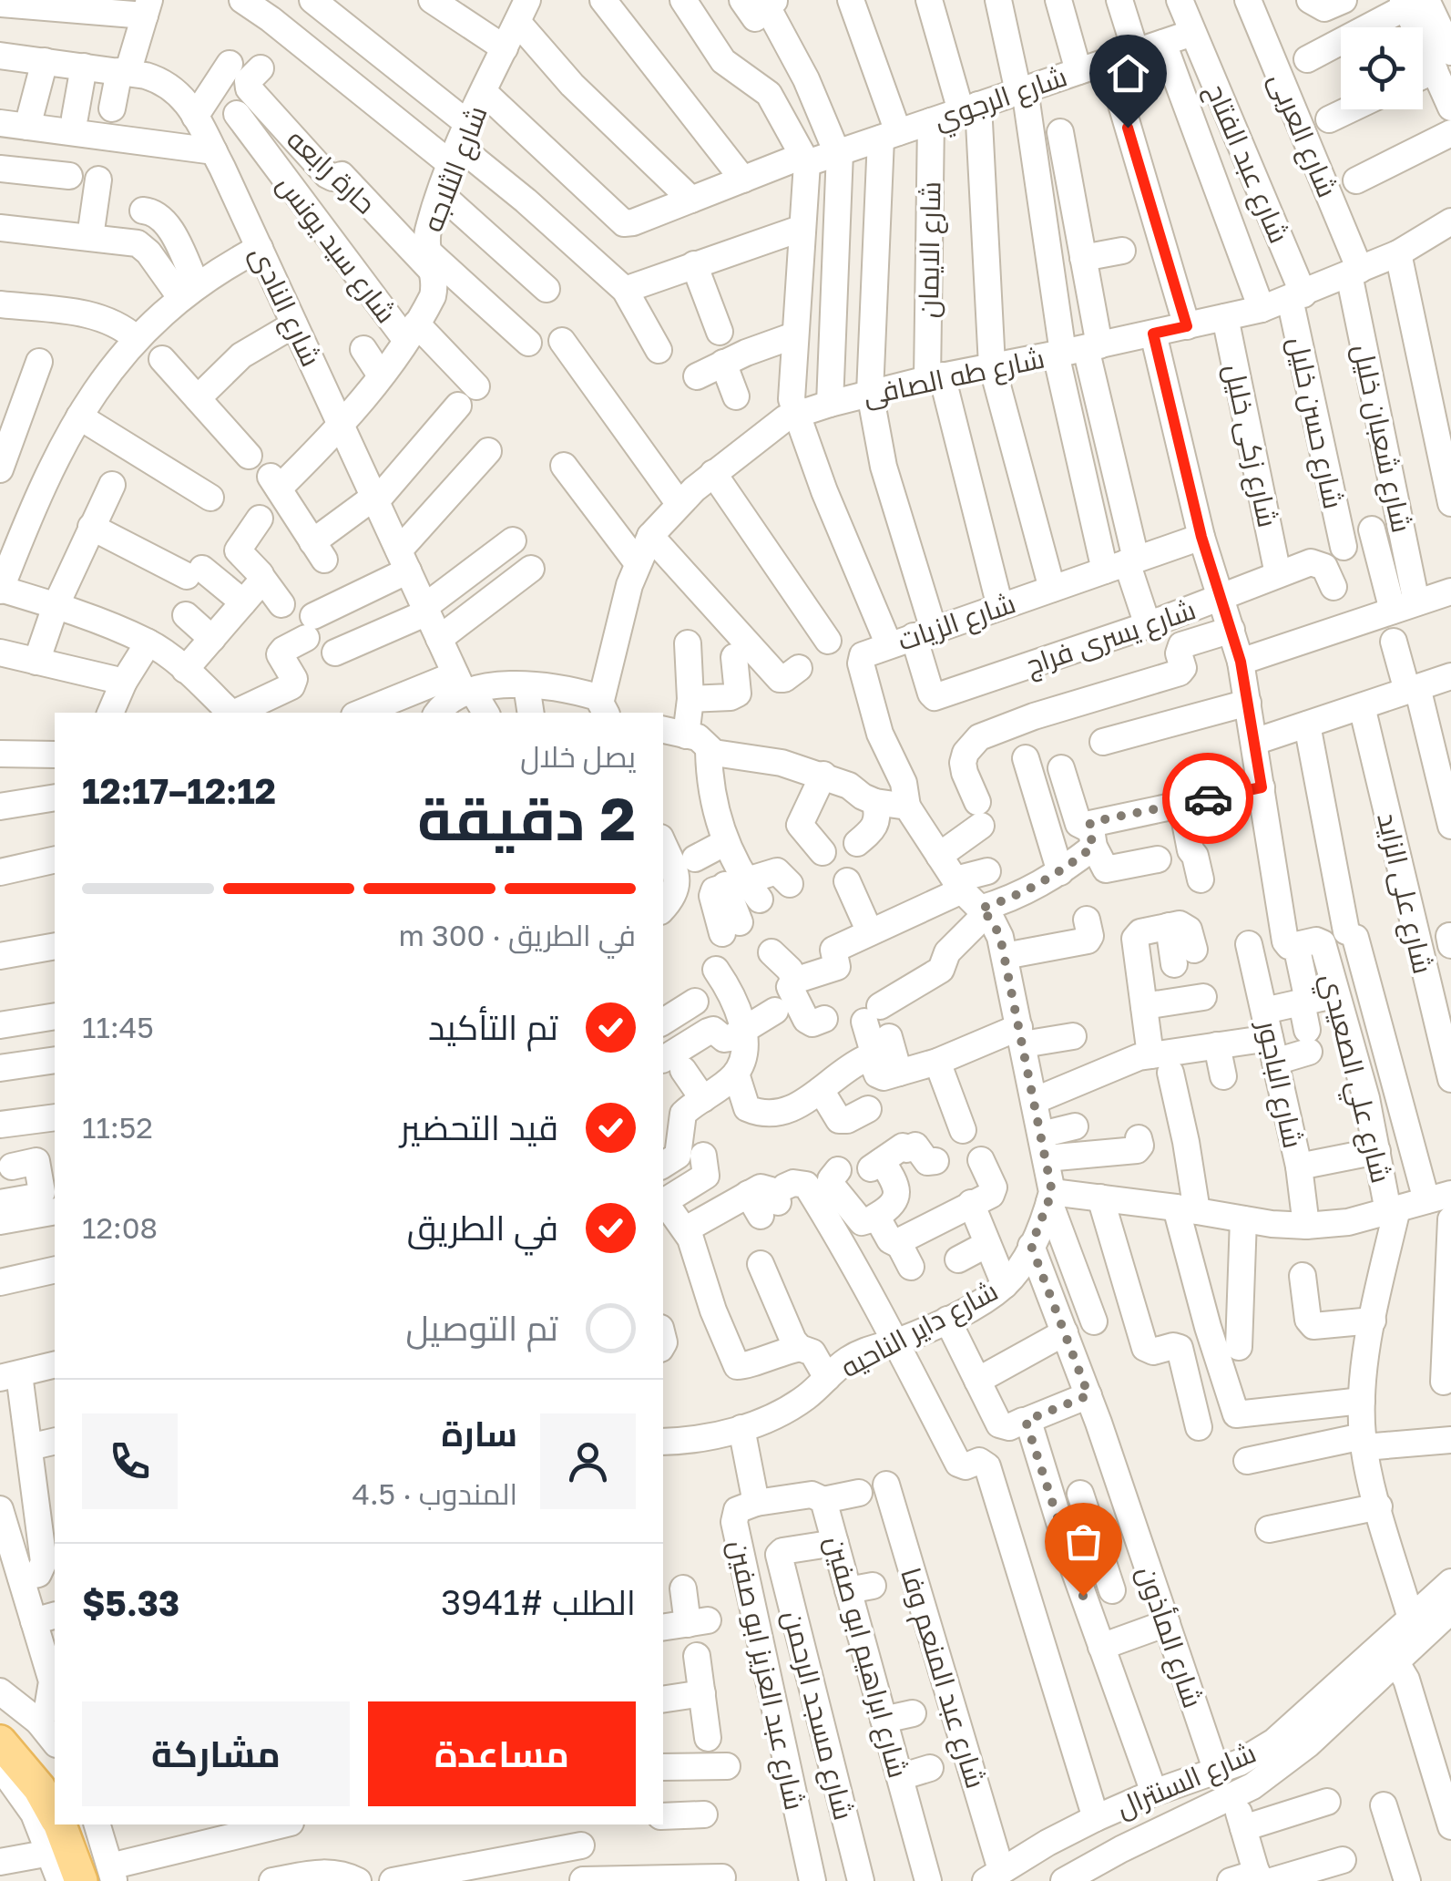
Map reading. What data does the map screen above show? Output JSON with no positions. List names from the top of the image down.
{
  "streets": {
    "street": [
      "شارع الرجوي",
      "شارع العربى",
      "شارع عبد الفتاح",
      "شارع الثلاجه",
      "حارة رابعه",
      "شارع سيد يونس",
      "شارع الايمان",
      "شارع النادى",
      "شارع طه الصافى",
      "شارع حسن خليل",
      "شارع شعبان خليل",
      "شارع زكى خليل",
      "شارع الزيات",
      "شارع يسرى فراج",
      "شارع على الزايد",
      "شارع علي الصعيدي",
      "شارع الباجور",
      "شارع داير الناحيه",
      "شارع المأذون",
      "شارع ابراهيم ابو صفين",
      "شارع عبد العزيز ابو صفين",
      "شارع عبد المنعم وفا",
      "شارع مسجد الرحمن",
      "شارع السنترال"
    ]
  },
  "crossings": [
    ["شارع الرجوي", "شارع عبد الفتاح"],
    ["شارع الرجوي", "شارع الثلاجه"],
    ["شارع الرجوي", "شارع الايمان"],
    ["شارع العربى", "شارع طه الصافى"],
    ["شارع العربى", "شارع شعبان خليل"],
    ["شارع عبد الفتاح", "شارع طه الصافى"],
    ["شارع عبد الفتاح", "شارع حسن خليل"],
    ["شارع الثلاجه", "حارة رابعه"],
    ["شارع الثلاجه", "شارع سيد يونس"],
    ["شارع الثلاجه", "شارع النادى"],
    ["شارع الايمان", "شارع طه الصافى"],
    ["شارع الايمان", "شارع الزيات"],
    ["شارع طه الصافى", "شارع حسن خليل"],
    ["شارع طه الصافى", "شارع شعبان خليل"],
    ["شارع طه الصافى", "شارع زكى خليل"],
    ["شارع زكى خليل", "شارع يسرى فراج"],
    ["شارع الزيات", "شارع يسرى فراج"],
    ["شارع داير الناحيه", "شارع المأذون"],
    ["شارع داير الناحيه", "شارع عبد العزيز ابو صفين"],
    ["شارع المأذون", "شارع السنترال"],
    ["شارع ابراهيم ابو صفين", "شارع عبد العزيز ابو صفين"],
    ["شارع ابراهيم ابو صفين", "شارع مسجد الرحمن"],
    ["شارع عبد المنعم وفا", "شارع السنترال"]
  ],
  "page": {
    "heading": ["2 دقيقة", "يصل خلال", "12:12–12:17"],
    "panel": [
      "سارة",
      "المندوب · 4.5",
      "الطلب #3941",
      "$5.33"
    ],
    "bar": "في الطريق · 300 m",
    "list": [
      ["تم التأكيد", "11:45"],
      ["قيد التحضير", "11:52"],
      ["في الطريق", "12:08"],
      "تم التوصيل"
    ],
    "buttons": ["مساعدة", "مشاركة"]
  }
}
